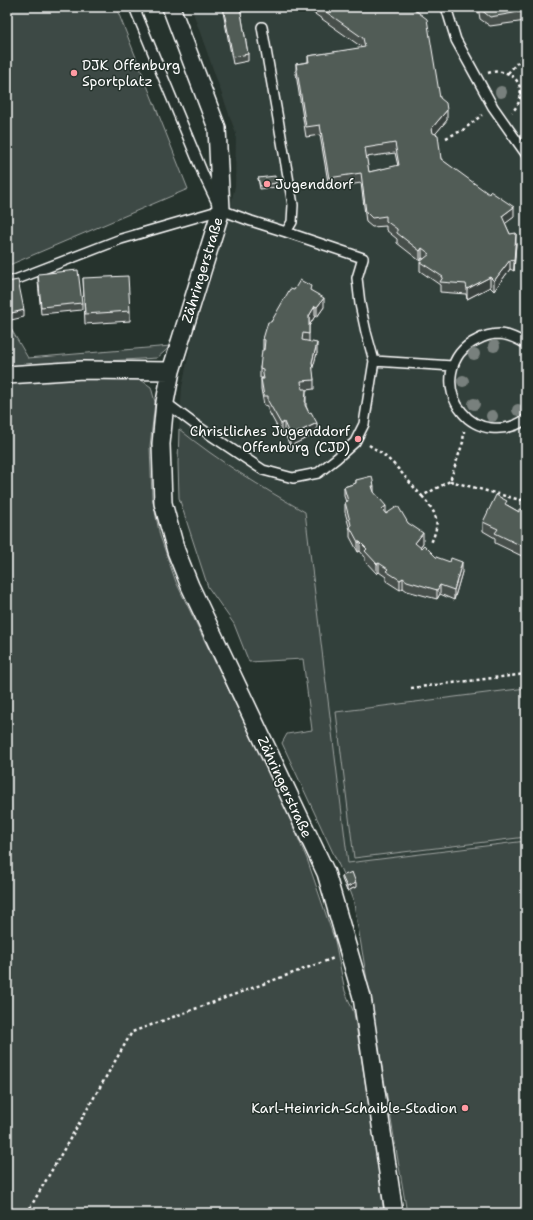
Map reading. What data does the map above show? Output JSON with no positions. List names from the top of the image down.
{
  "streets": {
    "street": ["Zähringerstraße"]
  },
  "places": [
    "DJK Offenburg Sportplatz",
    "Jugenddorf",
    "Christliches Jugenddorf Offenburg (CJD)",
    "Karl-Heinrich-Schaible-Stadion"
  ]
}
